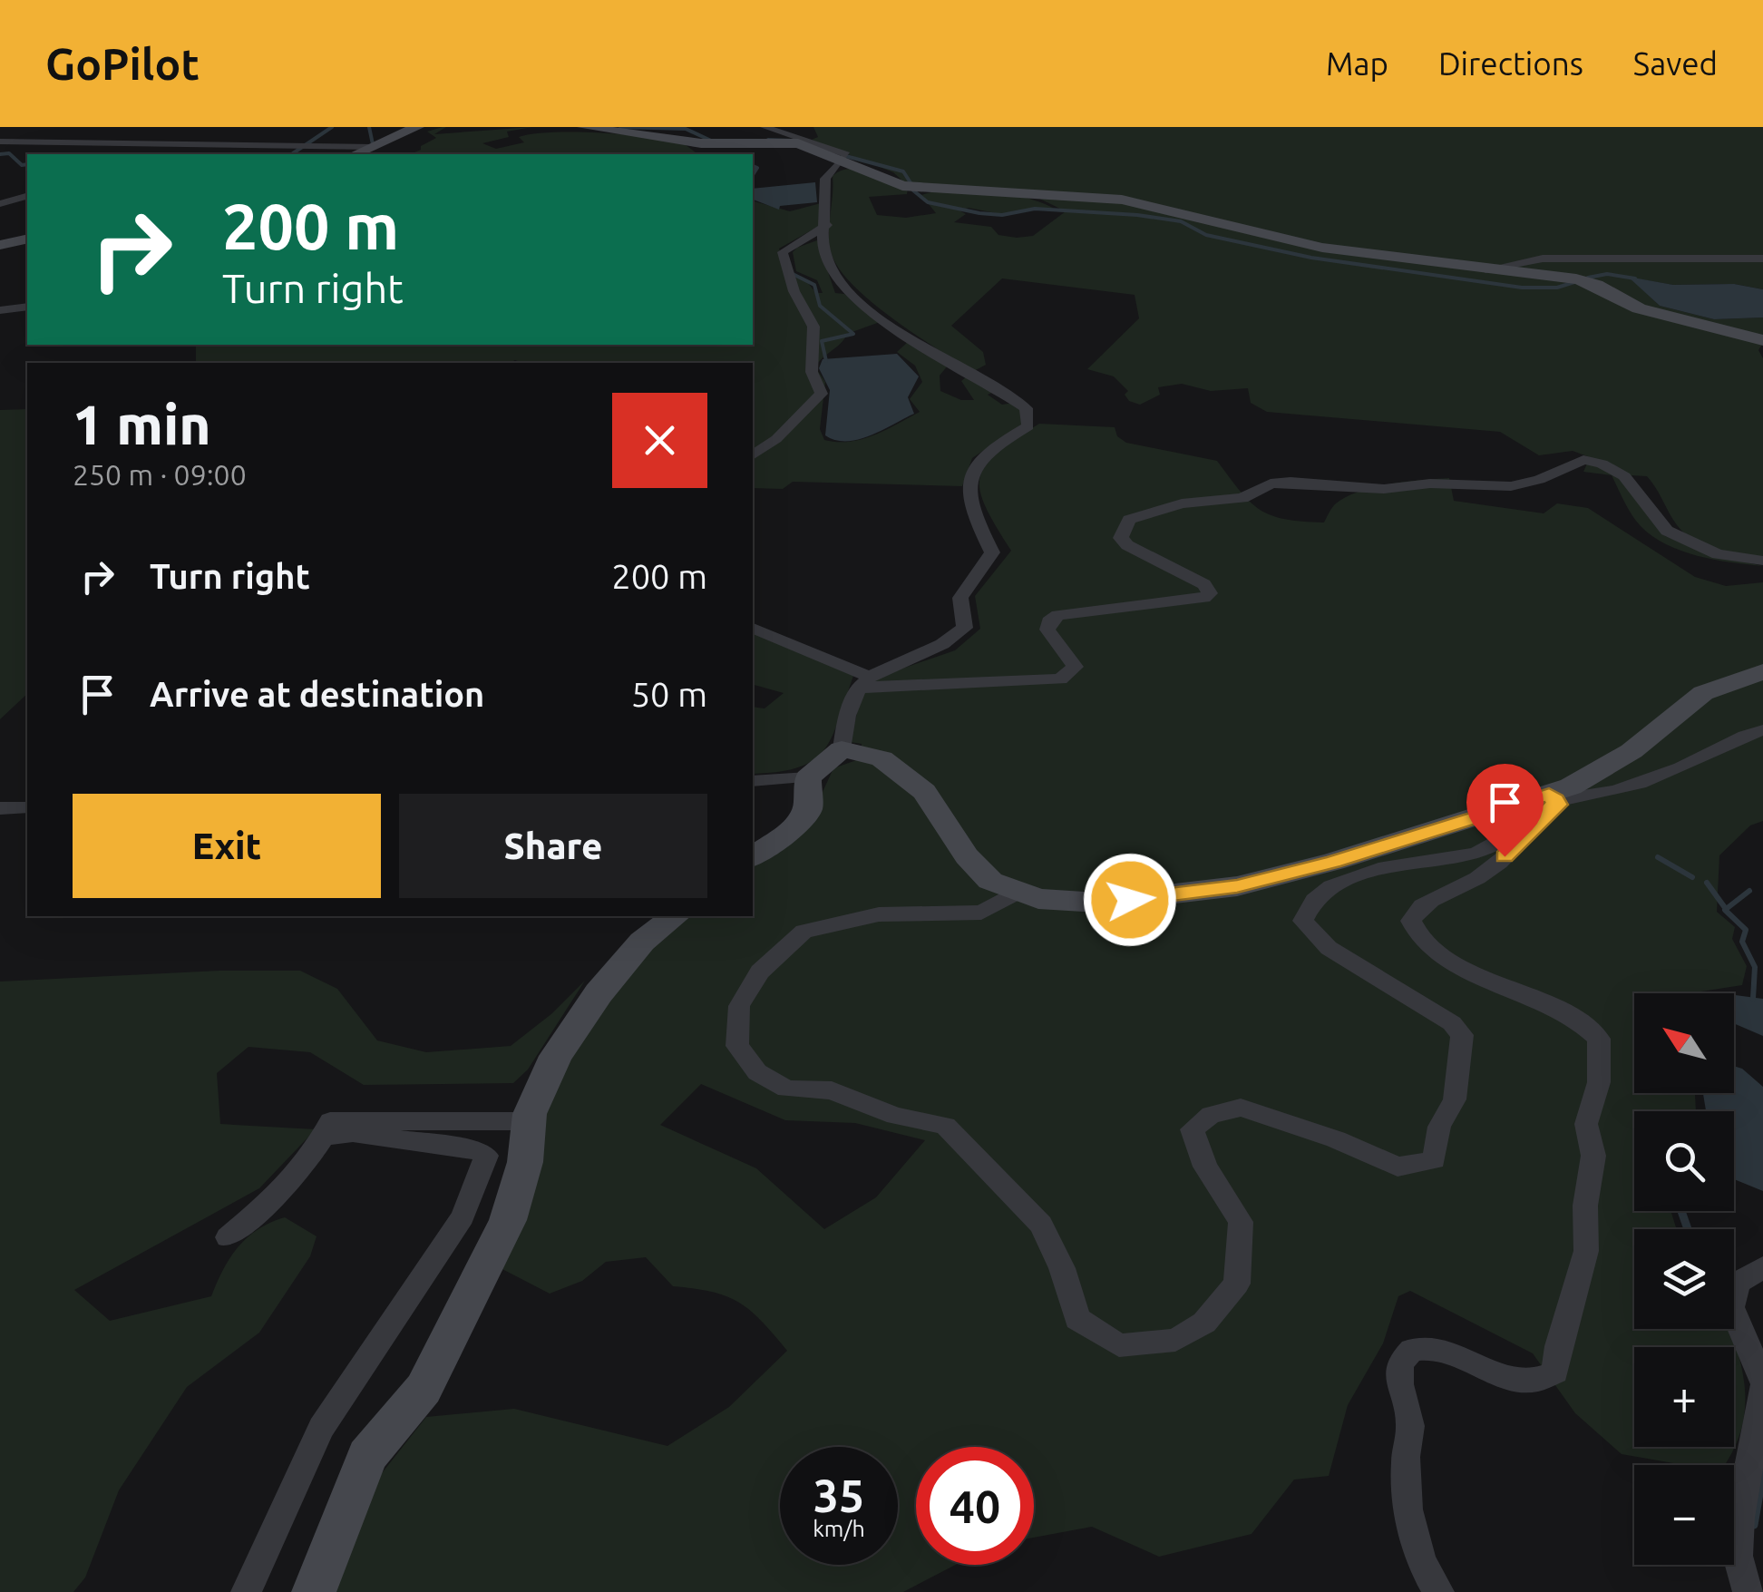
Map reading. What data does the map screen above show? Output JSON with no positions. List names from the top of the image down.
{
  "north": "top left",
  "page": {
    "header": "GoPilot",
    "nav": ["Map", "Directions", "Saved"],
    "turn": ["200 m", "Turn right"],
    "heading": ["1 min", "250 m · 09:00"],
    "list": [
      {
        "name": "Turn right",
        "value": "200 m"
      },
      {
        "name": "Arrive at destination",
        "value": "50 m"
      }
    ],
    "buttons": ["Exit", "Share"],
    "map_buttons": ["+", "−"],
    "speed": "35 km/h",
    "limit": "40"
  }
}
